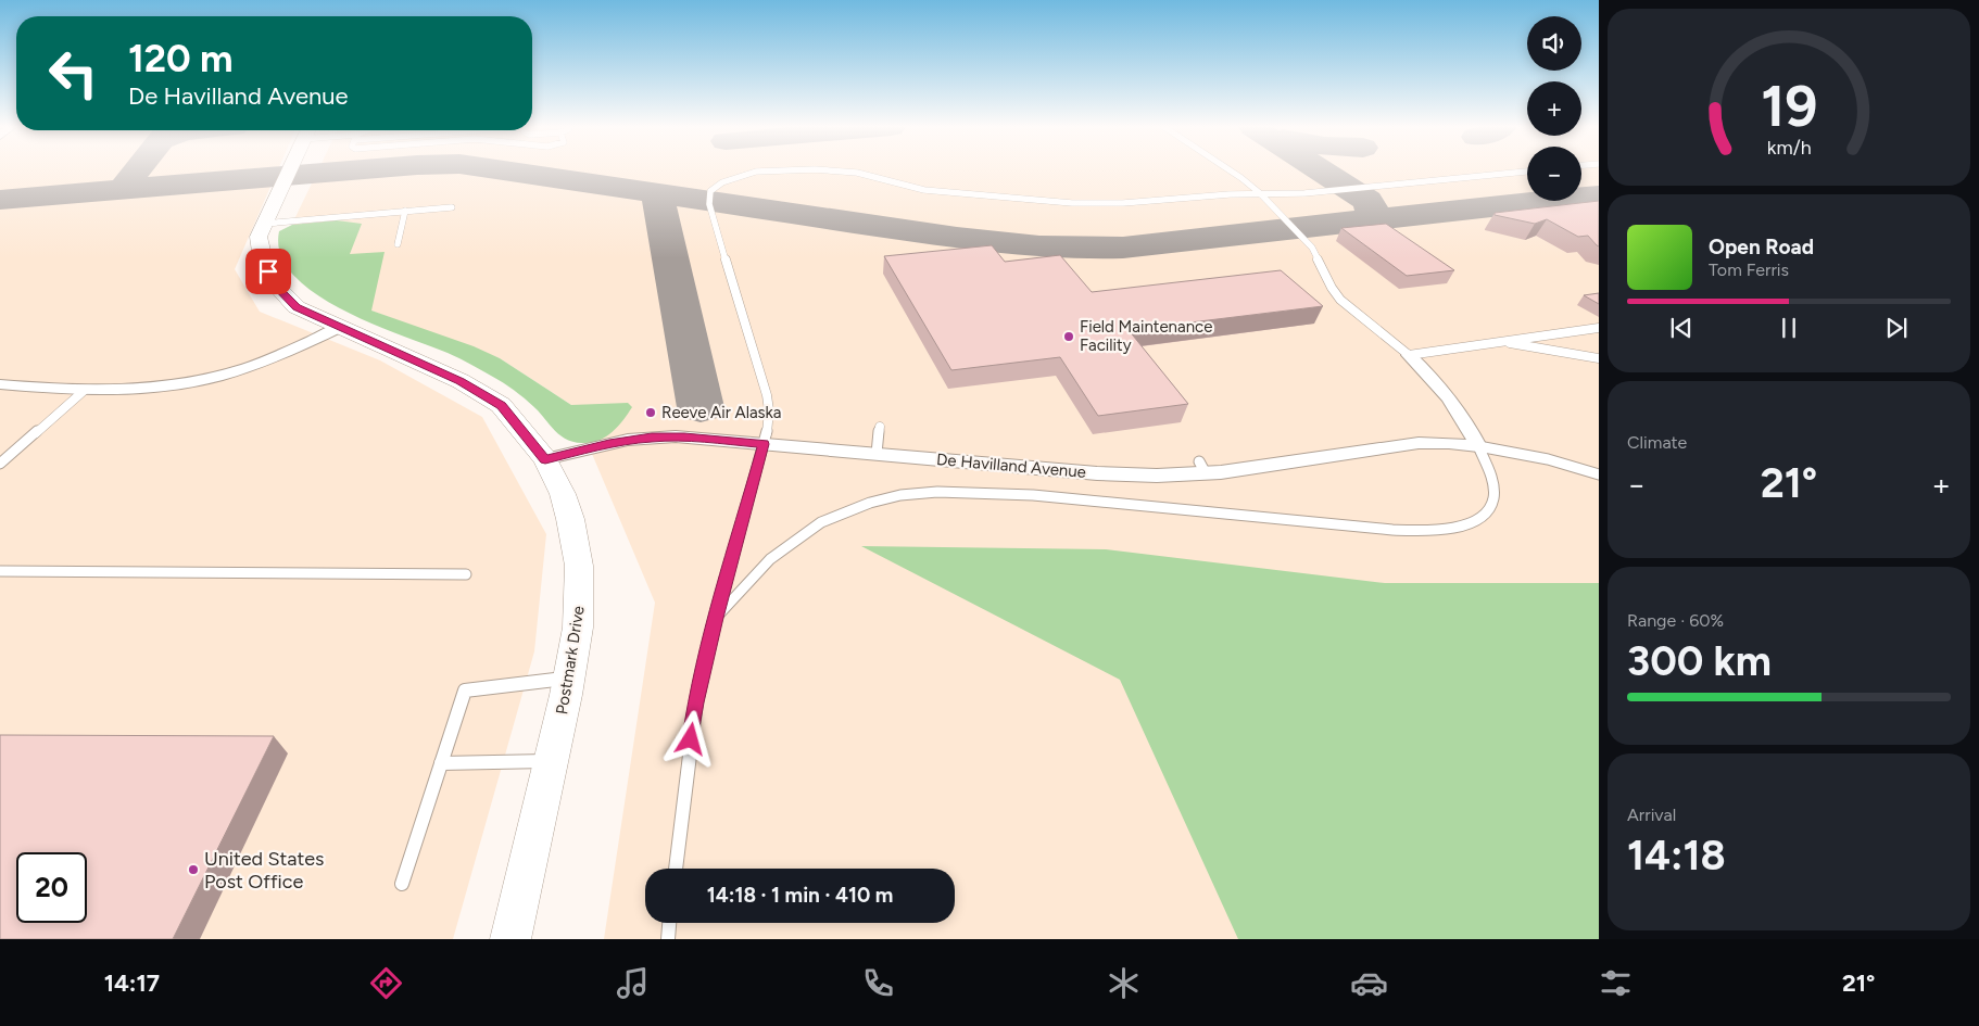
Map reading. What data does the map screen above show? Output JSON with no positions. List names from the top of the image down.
{
  "streets": {
    "street": ["De Havilland Avenue", "Postmark Drive"]
  },
  "crossings": [
    ["De Havilland Avenue", "Postmark Drive"]
  ],
  "places": ["Field Maintenance Facility", "Reeve Air Alaska", "United States Post Office"],
  "page": {
    "map_buttons": ["+", "−"],
    "turn": ["120 m", "De Havilland Avenue"],
    "song": ["Open Road", "Tom Ferris"],
    "tile": [
      "Climate",
      ["Range · 60%", "300 km"],
      ["Arrival", "14:18"]
    ],
    "heat": ["−", "21°", "+"],
    "limit": "20",
    "trip": "14:18 · 1 min · 410 m",
    "tabs": ["14:17", "21°"],
    "gauge": ["19", "km/h"]
  }
}
